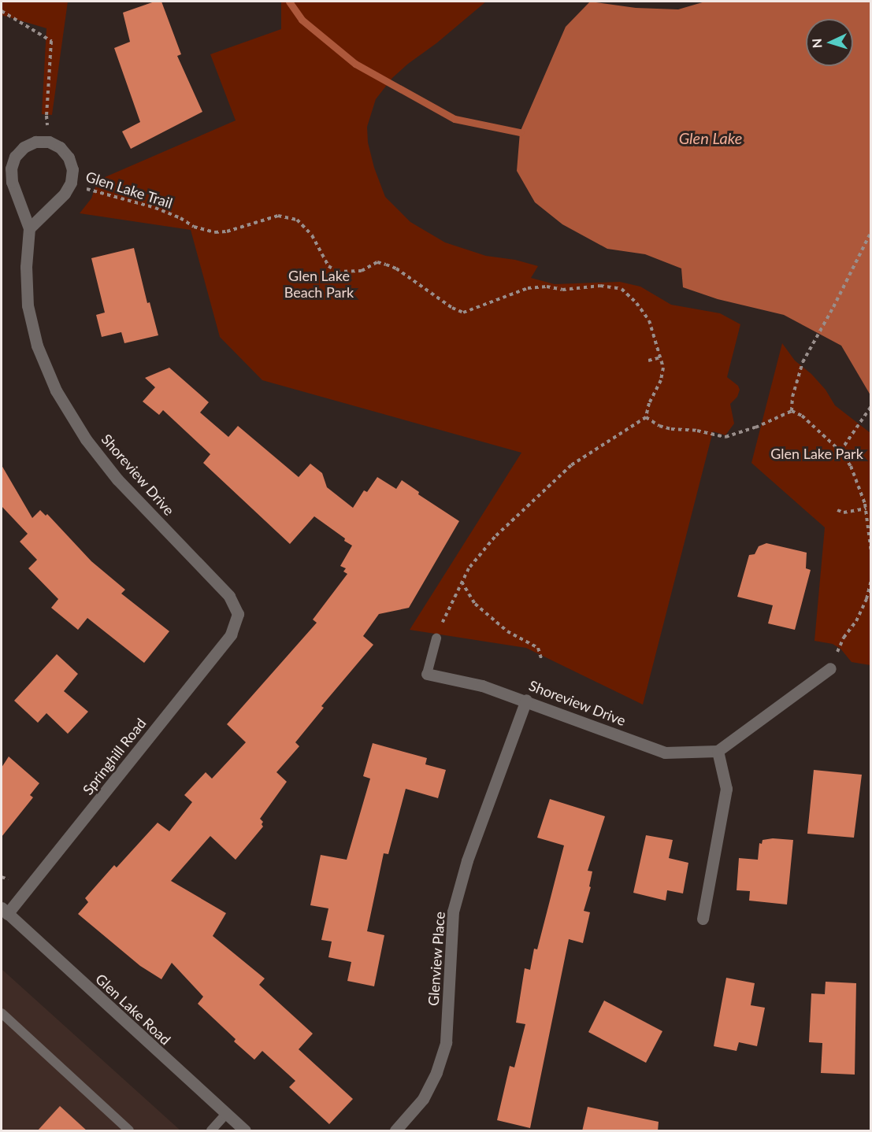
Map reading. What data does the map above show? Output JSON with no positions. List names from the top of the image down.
{
  "streets": {
    "street": [
      "Shoreview Drive",
      "Springhill Road",
      "Glenview Place",
      "Glen Lake Road"
    ],
    "path": ["Glen Lake Trail"]
  },
  "crossings": [
    ["Shoreview Drive", "Springhill Road"],
    ["Shoreview Drive", "Glenview Place"],
    ["Springhill Road", "Glen Lake Road"]
  ],
  "water": ["Glen Lake"],
  "parks": ["Glen Lake Beach Park", "Glen Lake Park"],
  "north": "left"
}
